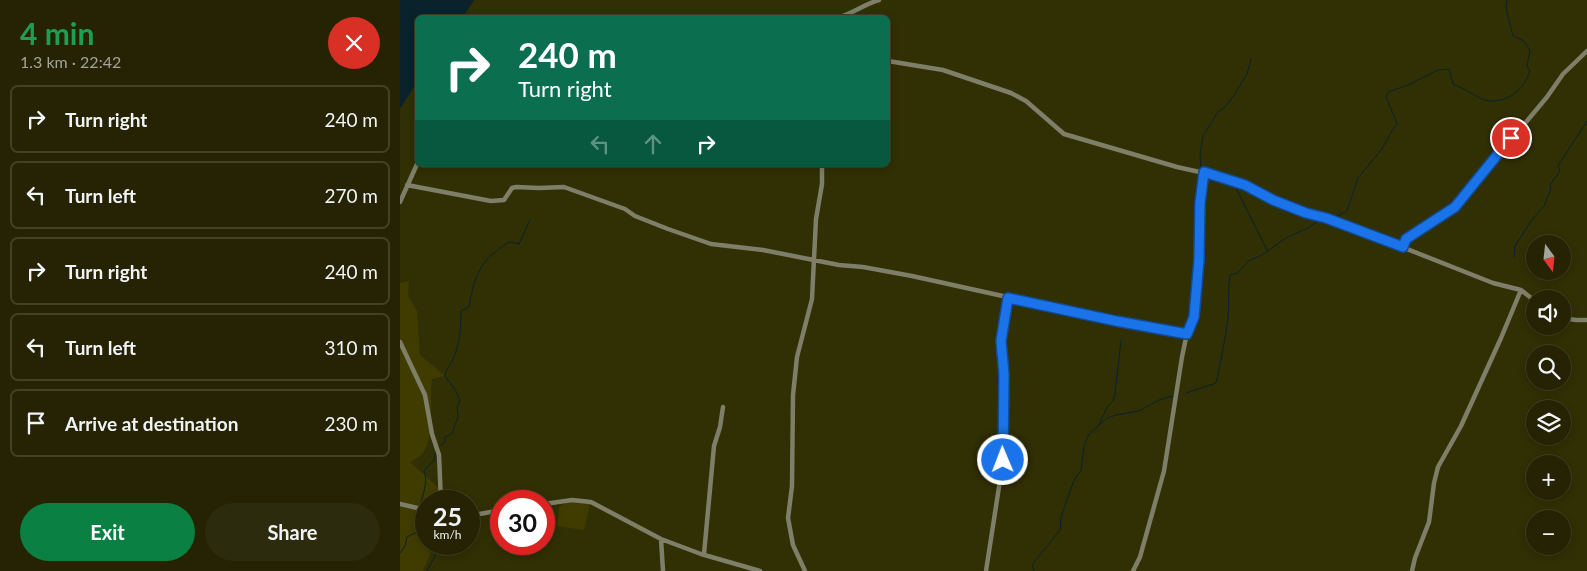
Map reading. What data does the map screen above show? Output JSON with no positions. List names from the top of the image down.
{
  "north": "bottom",
  "page": {
    "heading": ["4 min", "1.3 km · 22:42"],
    "turn": ["240 m", "Turn right"],
    "list": [
      {
        "name": "Turn right",
        "value": "240 m"
      },
      {
        "name": "Turn left",
        "value": "270 m"
      },
      {
        "name": "Turn right",
        "value": "240 m"
      },
      {
        "name": "Turn left",
        "value": "310 m"
      },
      {
        "name": "Arrive at destination",
        "value": "230 m"
      }
    ],
    "map_buttons": ["+", "−"],
    "speed": "25 km/h",
    "limit": "30",
    "buttons": ["Exit", "Share"]
  }
}
